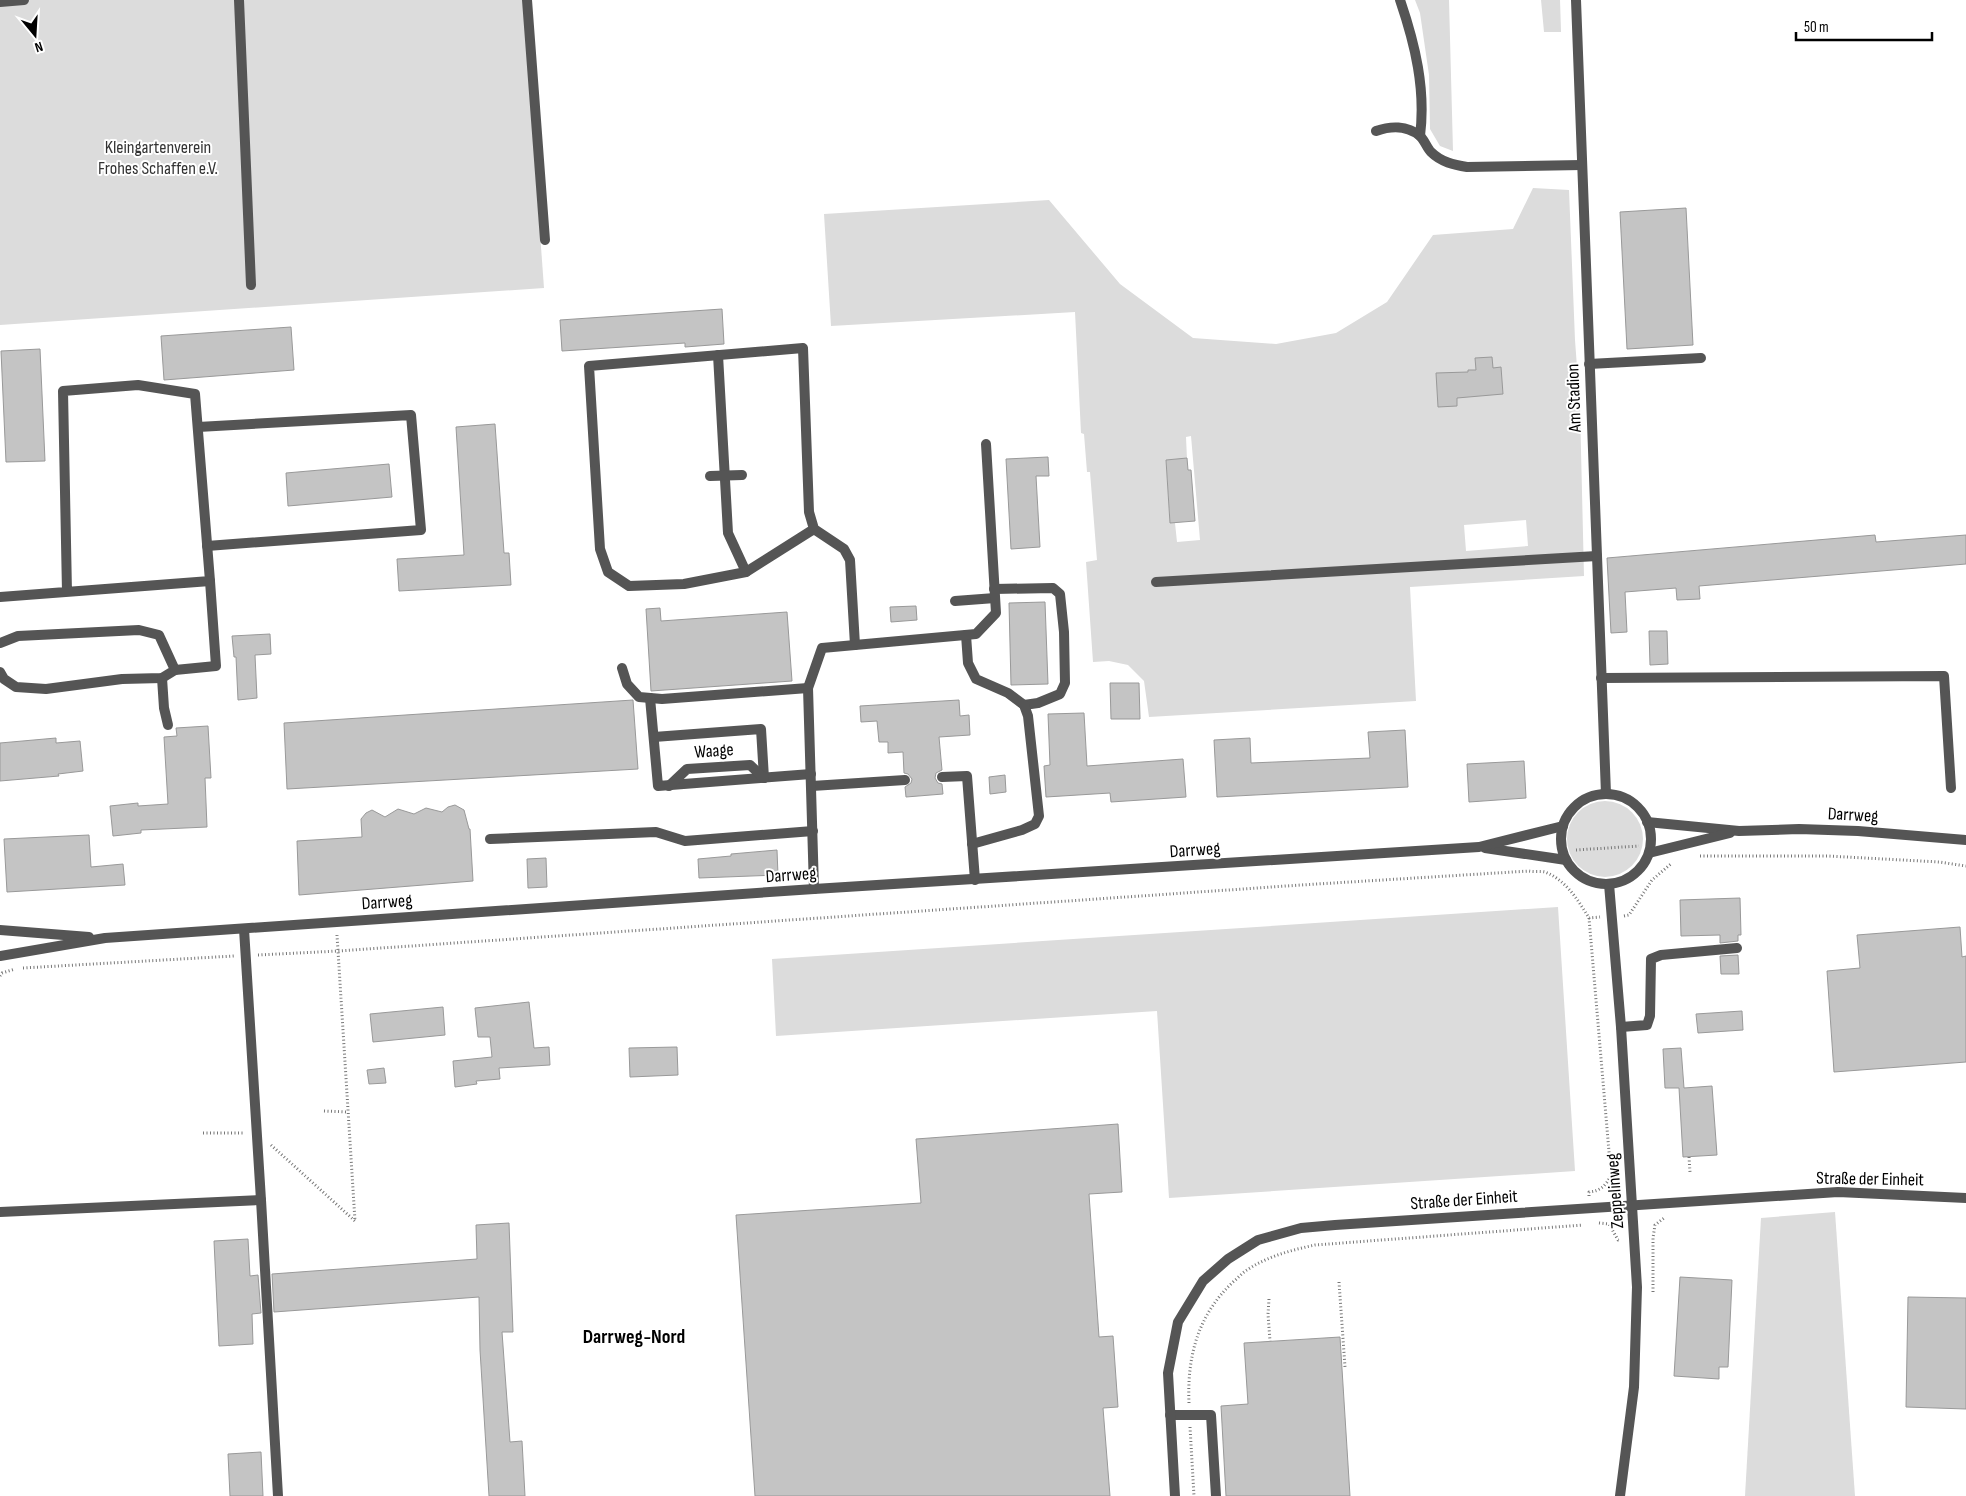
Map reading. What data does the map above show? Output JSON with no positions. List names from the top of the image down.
{
  "streets": {
    "street": [
      "Am Stadion",
      "Waage",
      "Darrweg",
      "Straße der Einheit",
      "Zeppelinweg"
    ]
  },
  "crossings": [
    ["Straße der Einheit", "Zeppelinweg"]
  ],
  "districts": ["Darrweg-Nord"],
  "parks": ["Kleingartenverein Frohes Schaffen e.V."],
  "scale_bar": "50 m",
  "north": "bottom"
}
